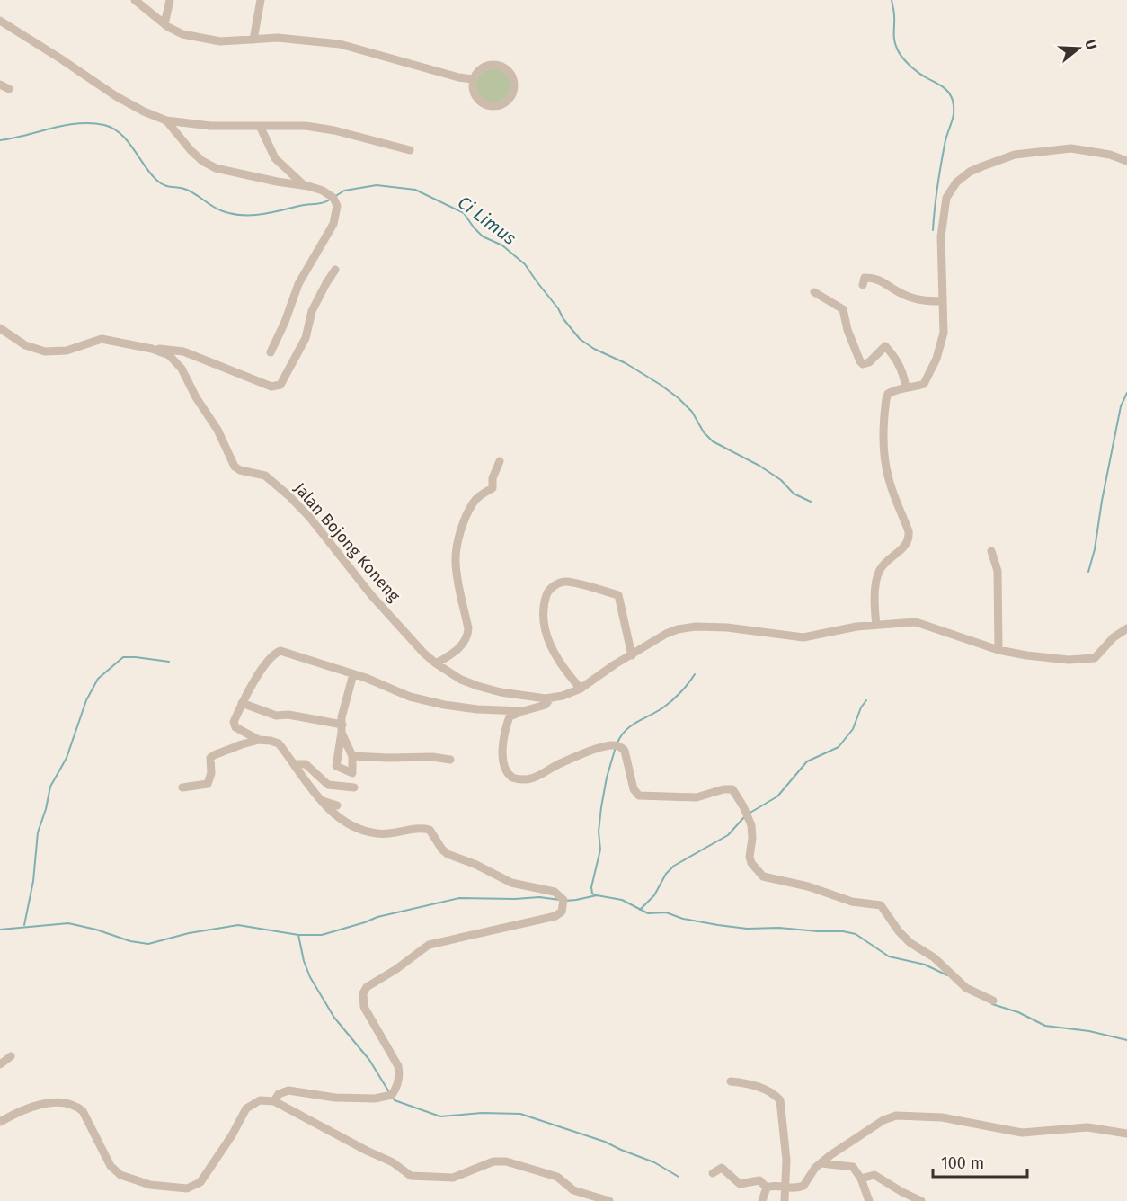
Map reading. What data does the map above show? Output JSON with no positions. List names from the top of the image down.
{
  "streets": {
    "street": ["Jalan Bojong Koneng"]
  },
  "water": ["Ci Limus"],
  "scale_bar": "100 m",
  "north": "right"
}
